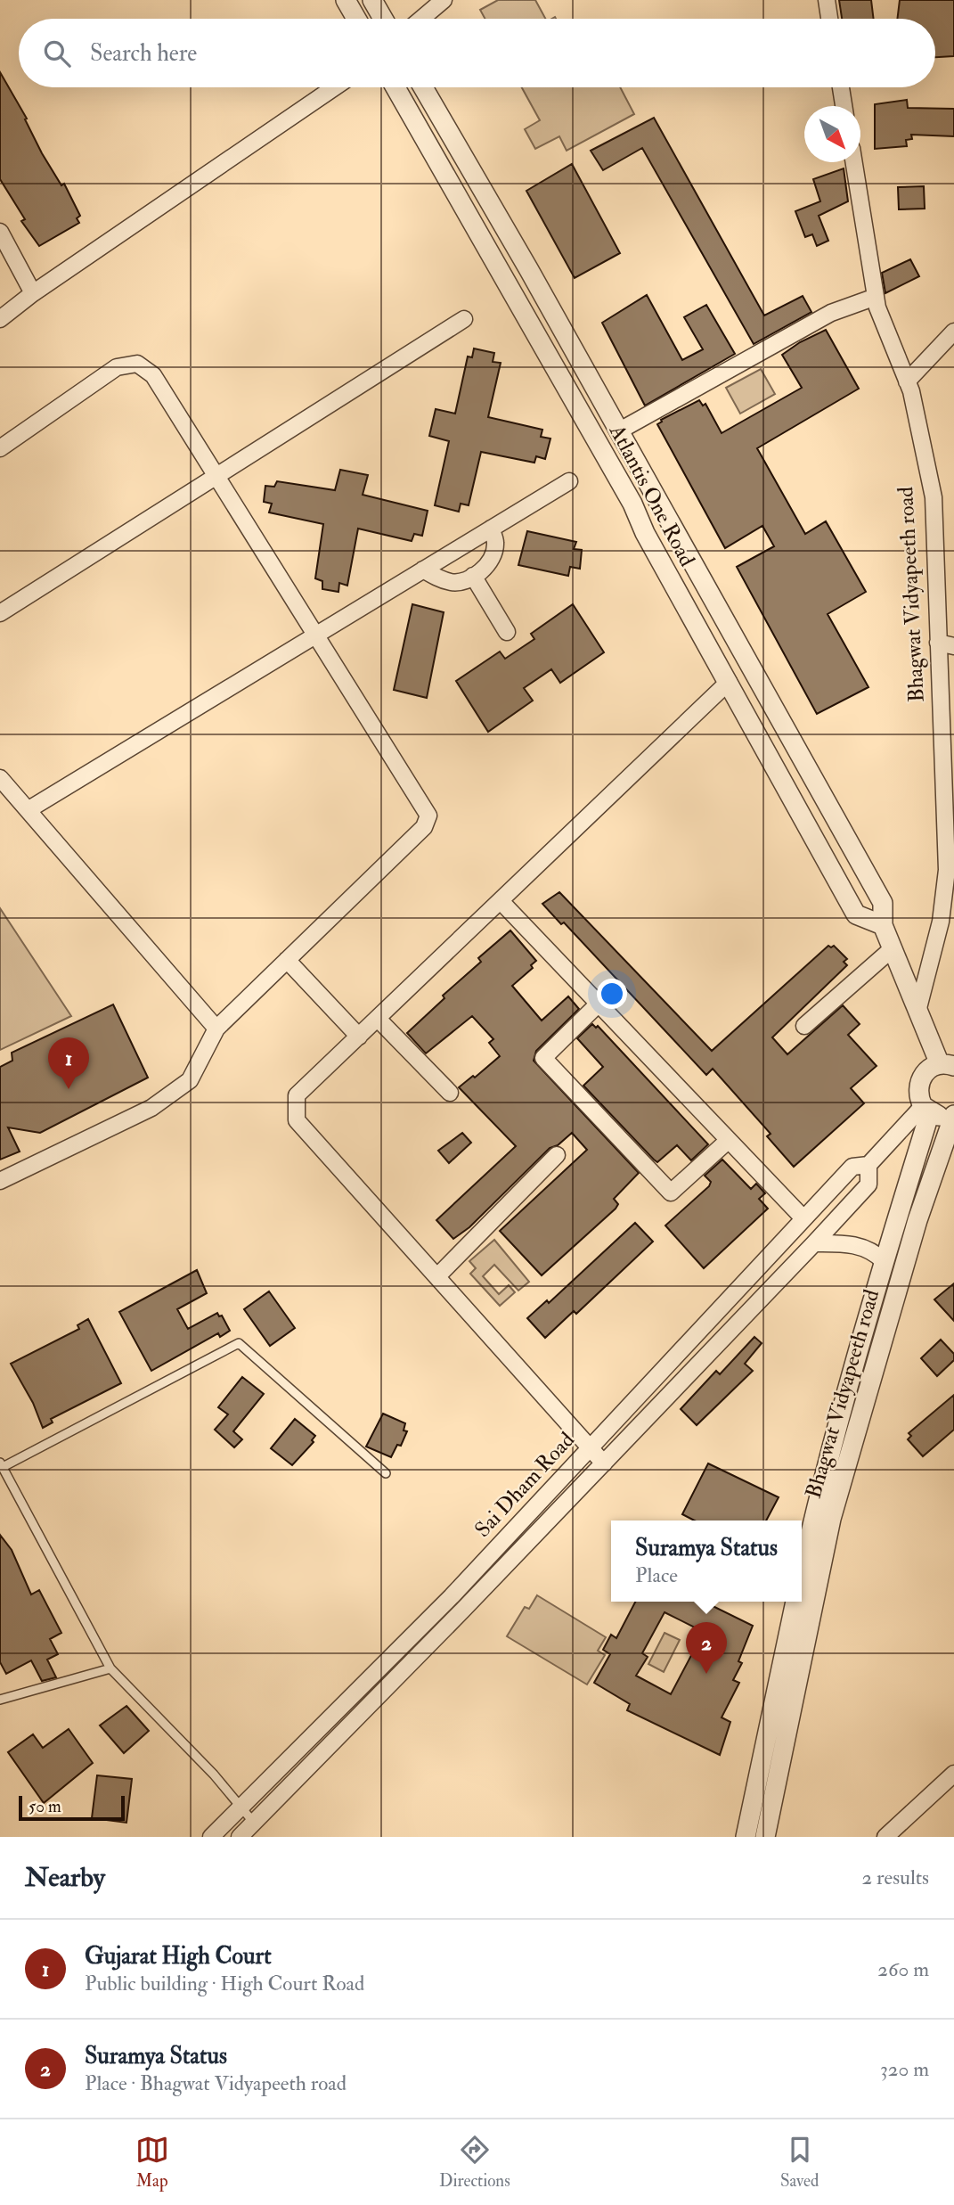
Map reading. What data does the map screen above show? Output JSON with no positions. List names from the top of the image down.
{
  "streets": {
    "street": ["Atlantis One Road", "Bhagwat Vidyapeeth road", "Sai Dham Road"]
  },
  "crossings": [
    ["Atlantis One Road", "Bhagwat Vidyapeeth road"]
  ],
  "scale_bar": "50 m",
  "north": "bottom right",
  "page": {
    "search": "Search here",
    "pins": ["1", "2"],
    "popup": ["Suramya Status", "Place"],
    "scale": "50 m",
    "heading": ["Nearby", "2 results"],
    "list": [
      {
        "mark": "1",
        "name": "Gujarat High Court",
        "note": "Public building · High Court Road",
        "value": "260 m"
      },
      {
        "mark": "2",
        "name": "Suramya Status",
        "note": "Place · Bhagwat Vidyapeeth road",
        "value": "320 m"
      }
    ],
    "nav": ["Map", "Directions", "Saved"]
  }
}
